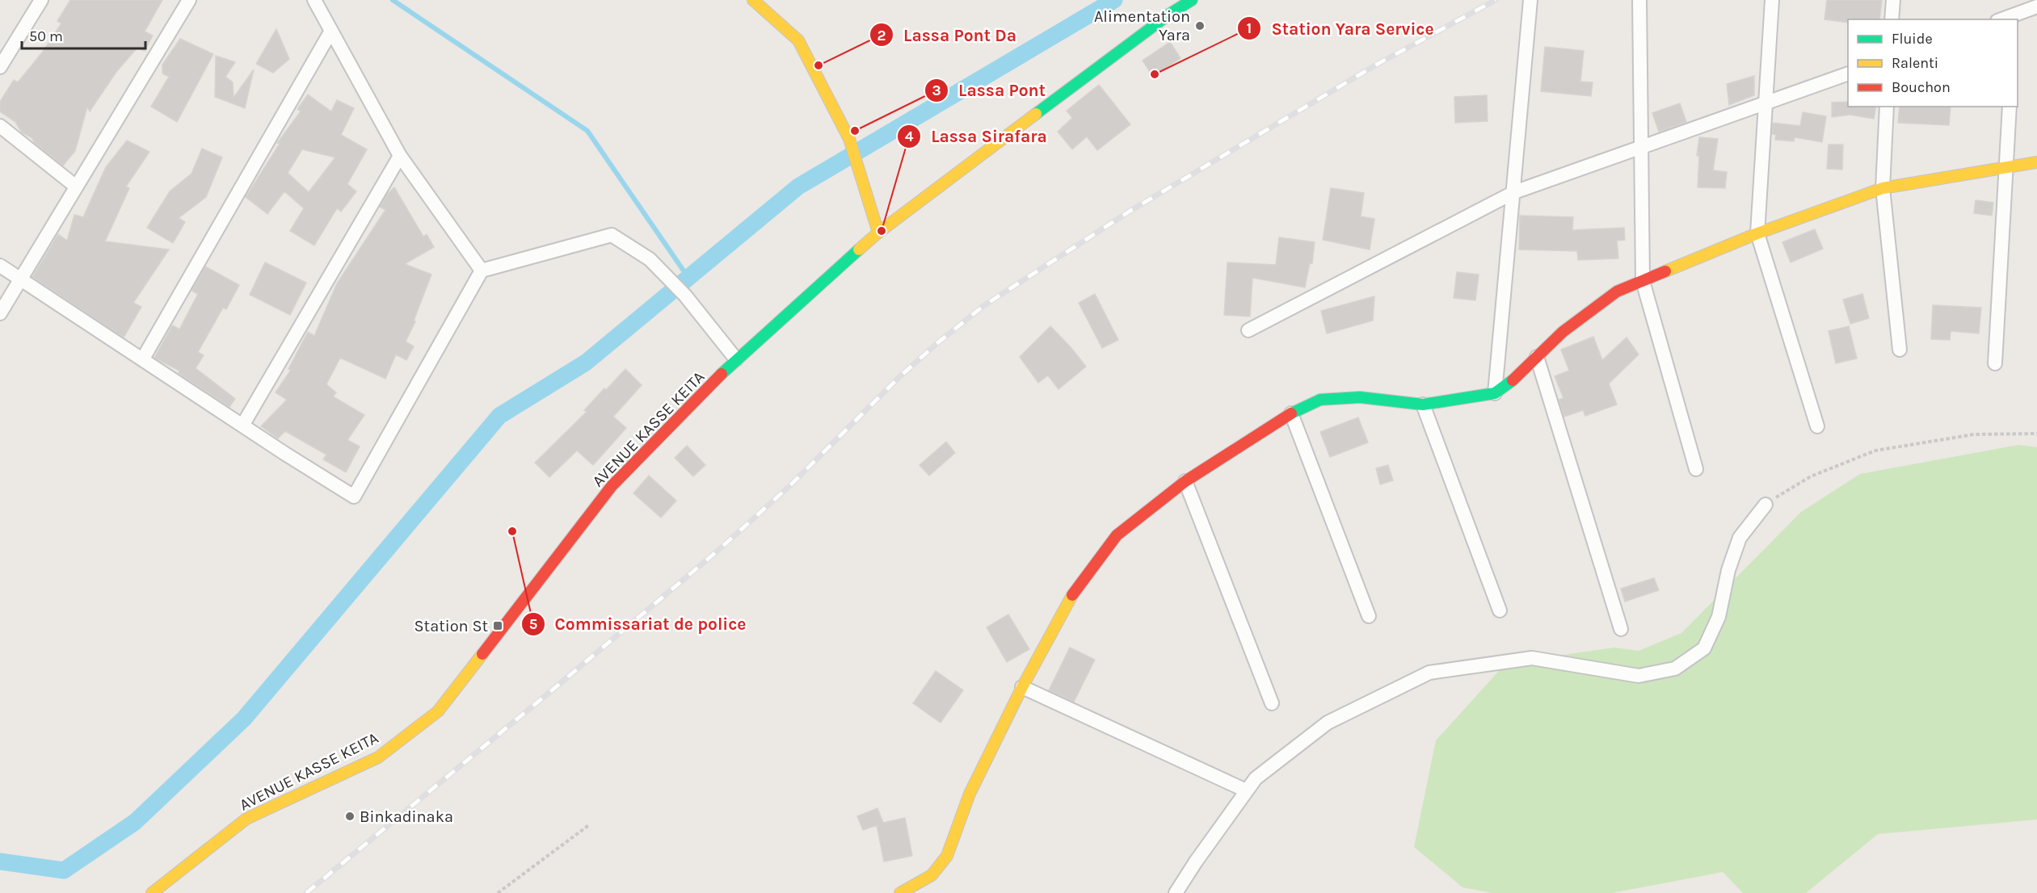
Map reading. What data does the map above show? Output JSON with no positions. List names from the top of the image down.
{
  "streets": {
    "street": ["AVENUE KASSE KEITA"]
  },
  "places": {
    "other": [
      "Alimentation Yara",
      "Lassa Pont Da",
      "Station Yara Service",
      "Lassa Pont",
      "Lassa Sirafara",
      "Commissariat de police",
      "Binkadinaka"
    ],
    "transit": ["Station St"]
  },
  "legend": ["Fluide", "Ralenti", "Bouchon"],
  "scale_bar": "50 m"
}
